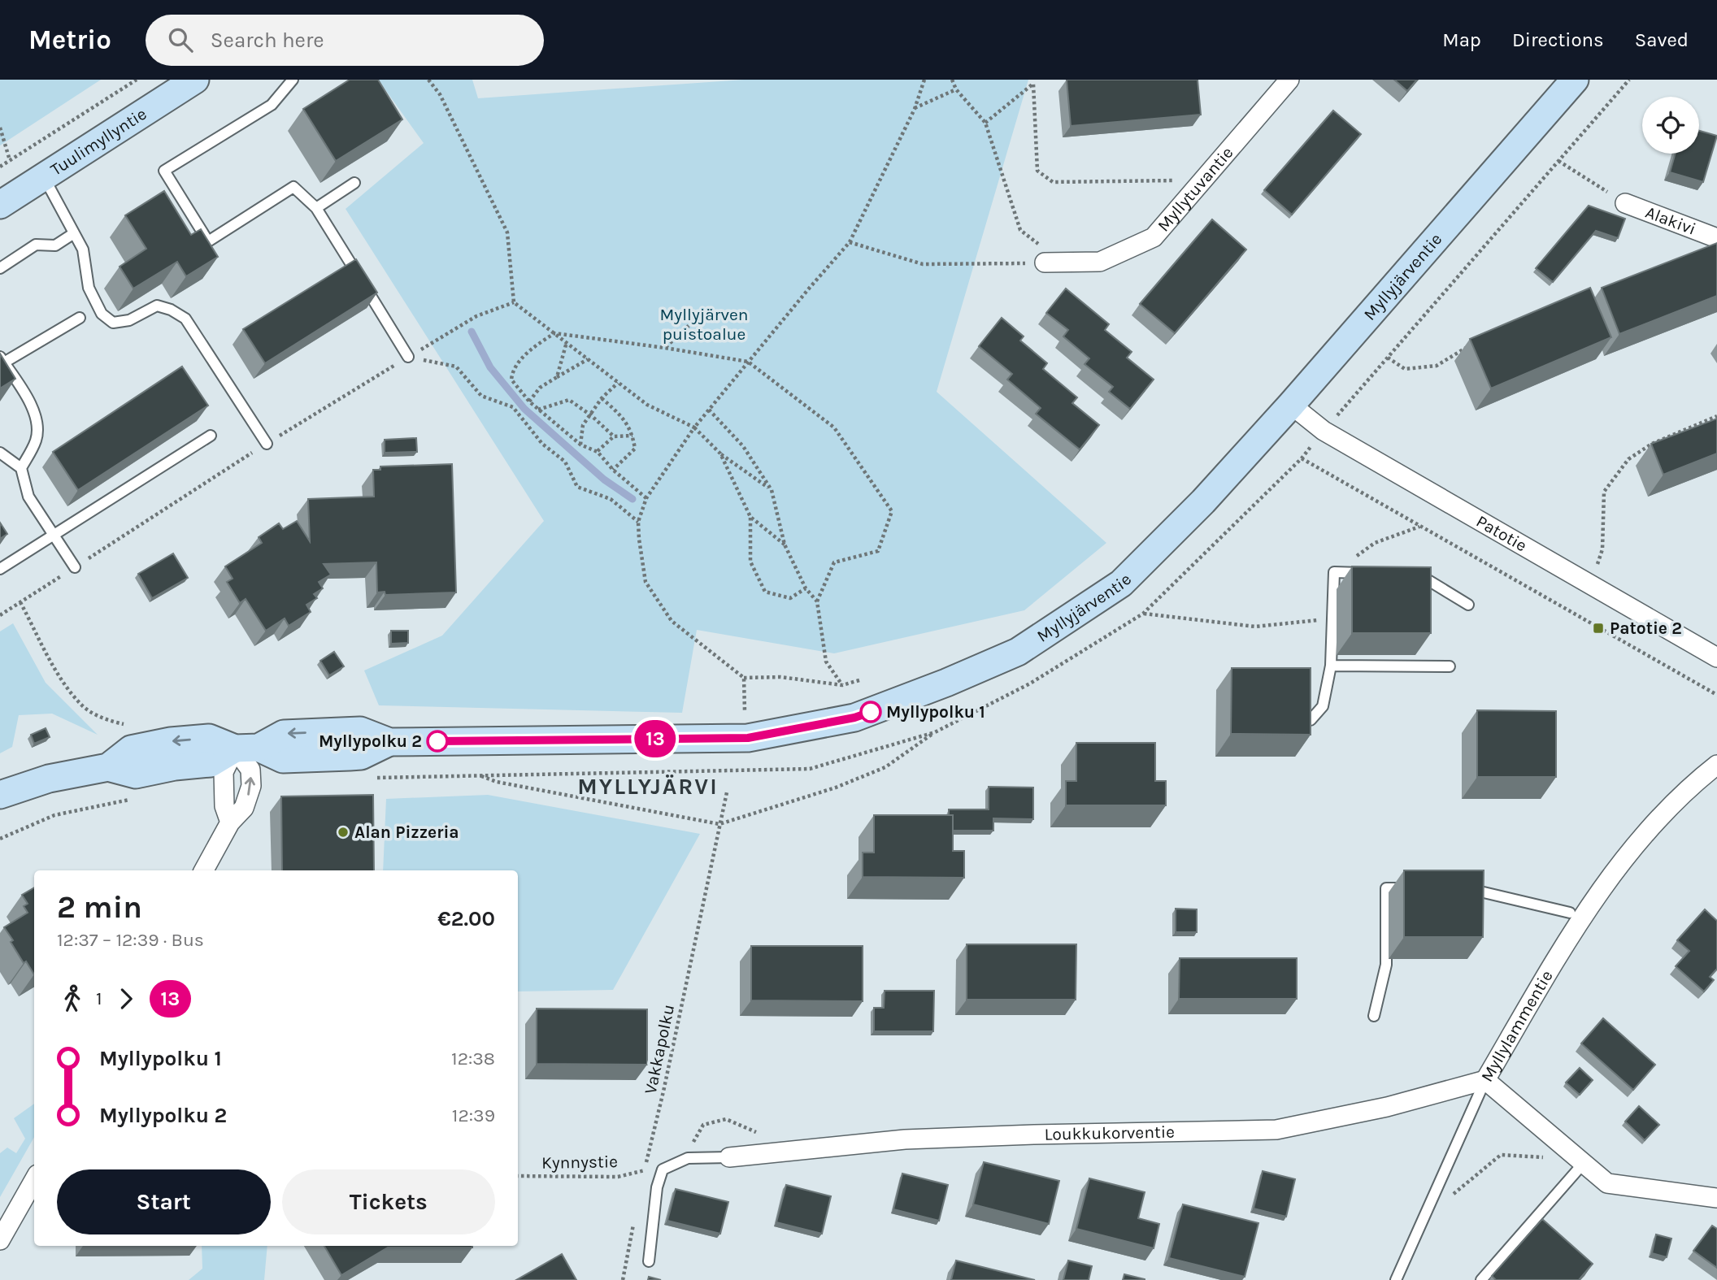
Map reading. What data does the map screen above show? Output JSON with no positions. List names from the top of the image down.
{
  "streets": {
    "main road": ["Tuulimyllyntie", "Myllyjärventie"],
    "street": [
      "Myllytuvantie",
      "Alakivi",
      "Patotie",
      "Myllylammentie",
      "Loukkukorventie"
    ],
    "path": ["Vakkapolku", "Kynnystie"]
  },
  "crossings": [
    ["Myllyjärventie", "Patotie"],
    ["Myllylammentie", "Loukkukorventie"],
    ["Vakkapolku", "Kynnystie"]
  ],
  "districts": ["MYLLYJÄRVI"],
  "parks": ["Myllyjärven puistoalue"],
  "places": {
    "transit": ["Patotie 2"],
    "other": ["Myllypolku 1", "Myllypolku 2", "Alan Pizzeria"]
  },
  "lines": ["bus line 13"],
  "page": {
    "header": "Metrio",
    "search": "Search here",
    "nav": ["Map", "Directions", "Saved"],
    "on_map": "13",
    "heading": ["2 min", "12:37 – 12:39 · Bus", "€2.00"],
    "legs": ["1", "13"],
    "list": [
      {
        "name": "Myllypolku 1",
        "value": "12:38"
      },
      {
        "name": "Myllypolku 2",
        "value": "12:39"
      }
    ],
    "buttons": ["Start", "Tickets"]
  }
}
